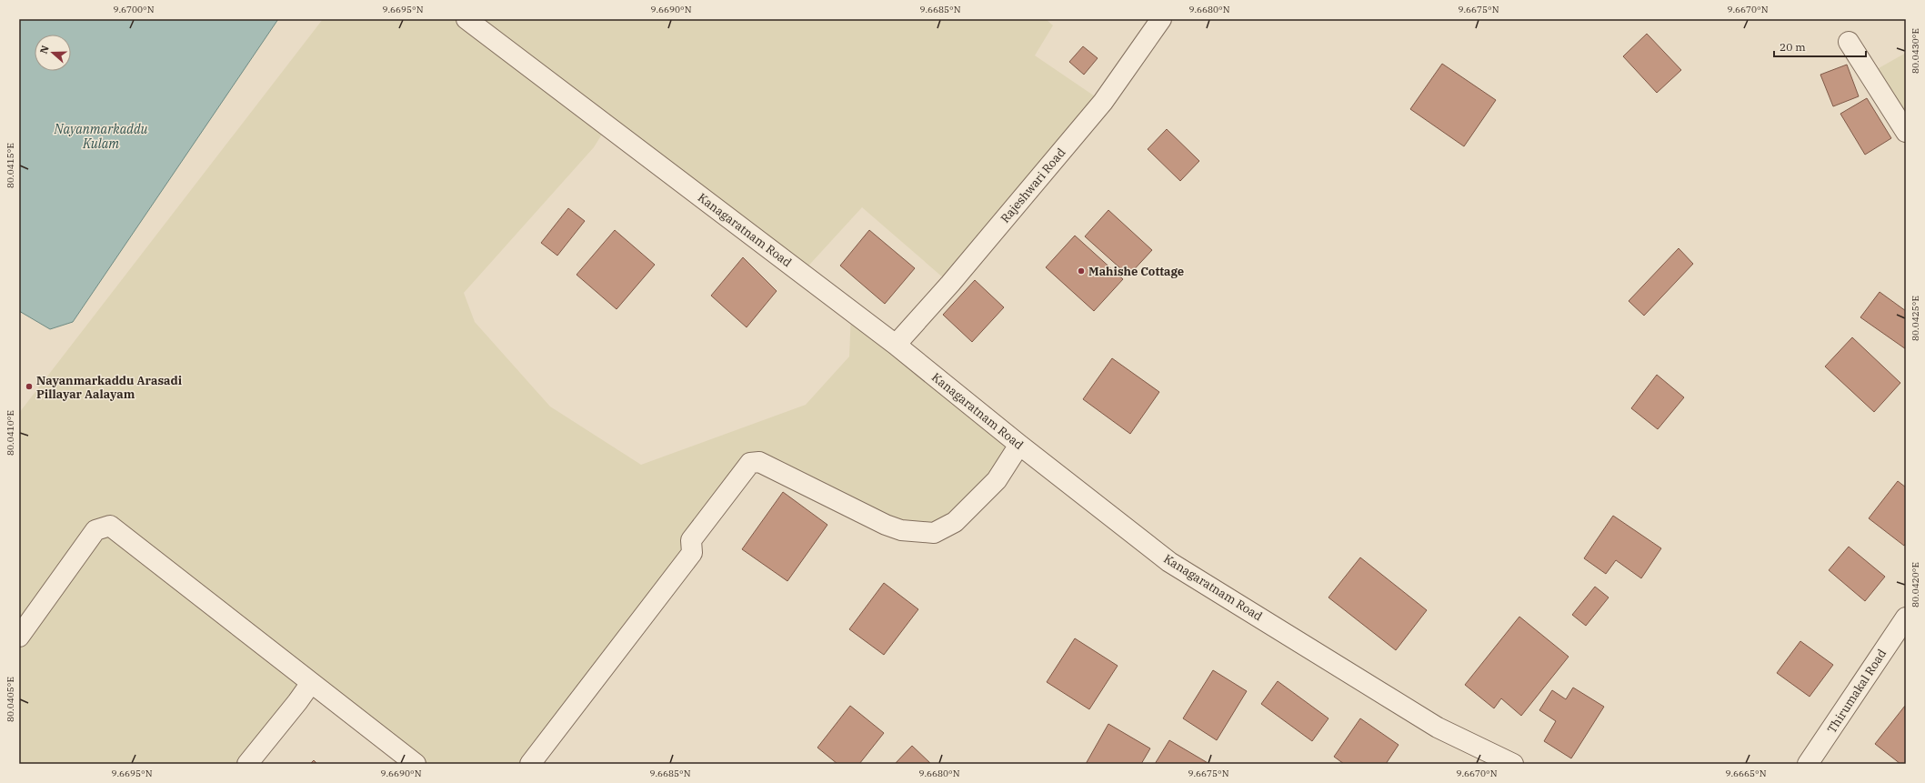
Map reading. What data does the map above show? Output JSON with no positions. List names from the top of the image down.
{
  "streets": {
    "street": ["Rajeshwari Road", "Kanagaratnam Road", "Thirumakal Road"]
  },
  "crossings": [
    ["Rajeshwari Road", "Kanagaratnam Road"]
  ],
  "water": ["Nayanmarkaddu Kulam"],
  "places": ["Mahishe Cottage", "Nayanmarkaddu Arasadi Pillayar Aalayam"],
  "scale_bar": "20 m",
  "north": "left",
  "coordinates": [
    "9.6700°N",
    "9.6695°N",
    "9.6690°N",
    "9.6685°N",
    "9.6680°N",
    "9.6675°N",
    "9.6670°N",
    "80.0430°E",
    "80.0415°E",
    "80.0425°E",
    "80.0410°E",
    "80.0420°E",
    "80.0405°E",
    "9.6665°N"
  ]
}
